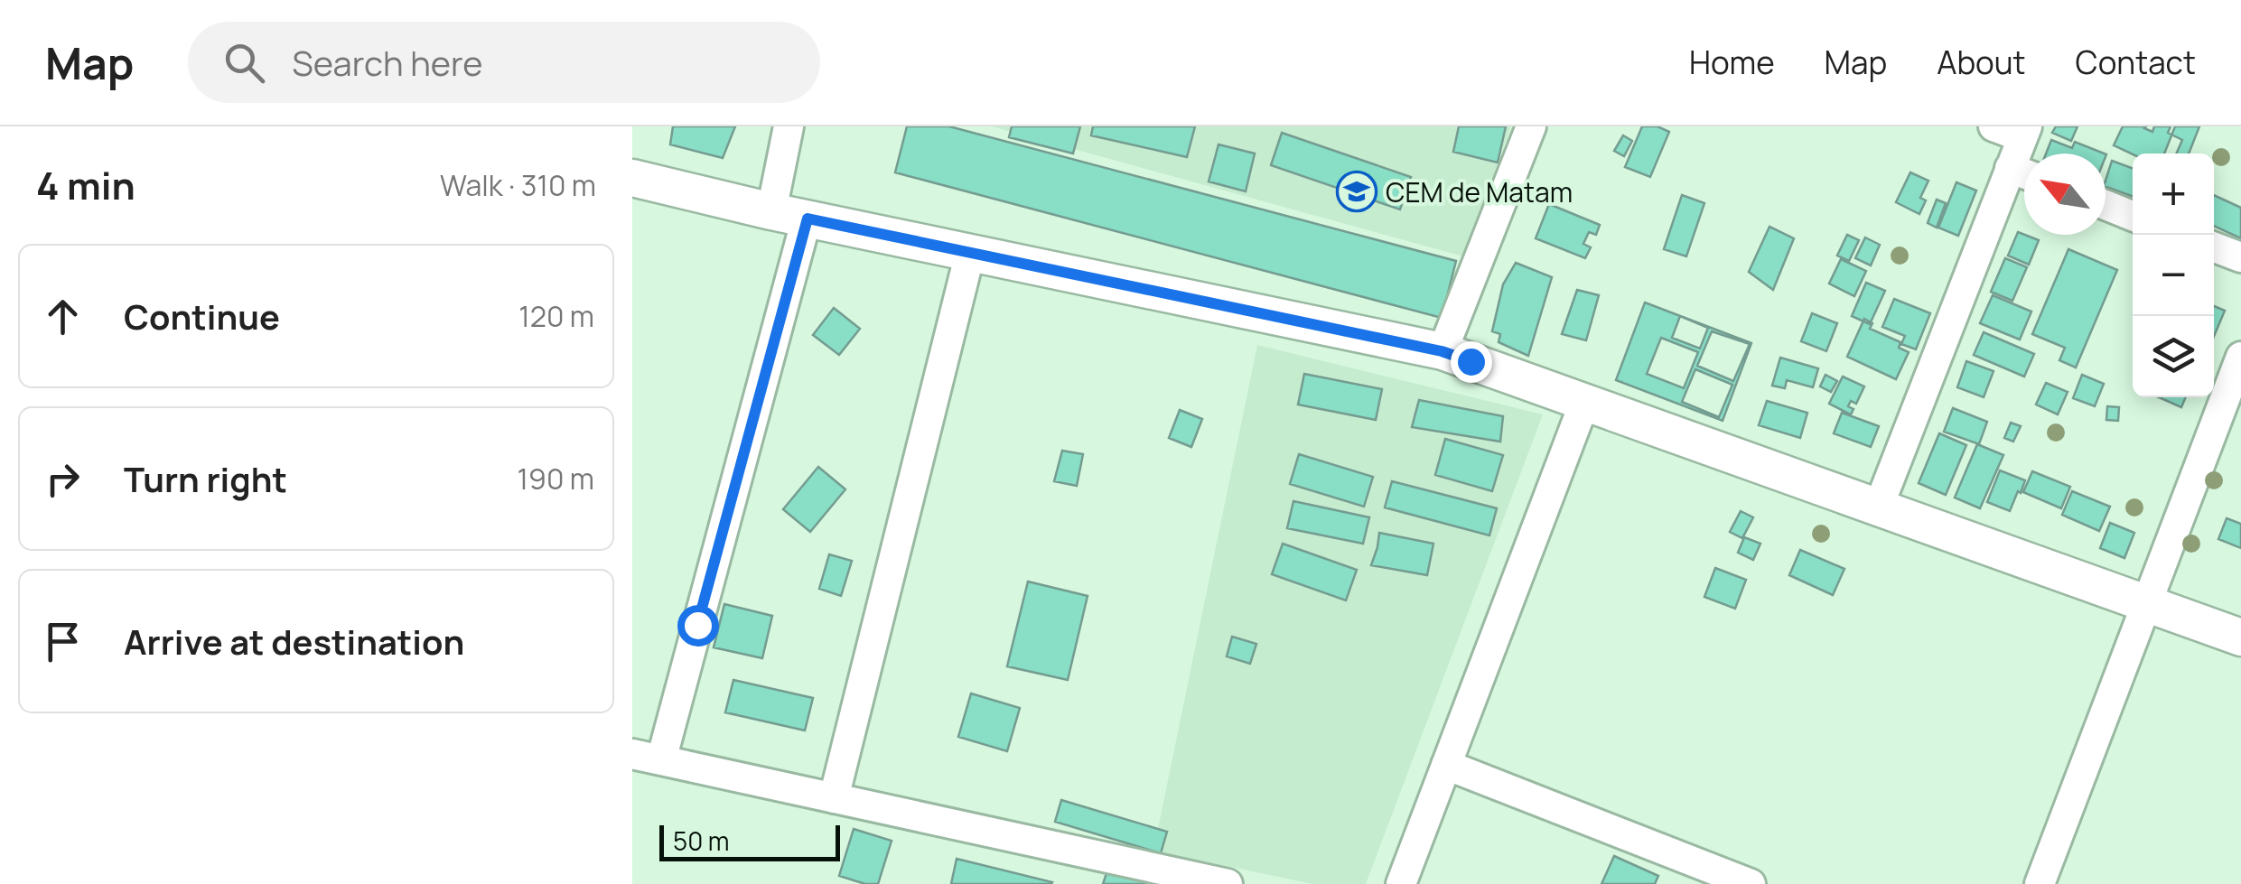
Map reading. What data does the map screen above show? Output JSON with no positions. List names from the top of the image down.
{
  "places": {
    "school or university": ["CEM de Matam"]
  },
  "scale_bar": "50 m",
  "north": "top left",
  "page": {
    "header": "Map",
    "search": "Search here",
    "nav": [
      "Home",
      "Map",
      "About",
      "Contact"
    ],
    "heading": ["4 min", "Walk · 310 m"],
    "map_buttons": ["+", "−"],
    "list": [
      ["Continue", "120 m"],
      ["Turn right", "190 m"],
      "Arrive at destination"
    ],
    "scale": "50 m"
  }
}
